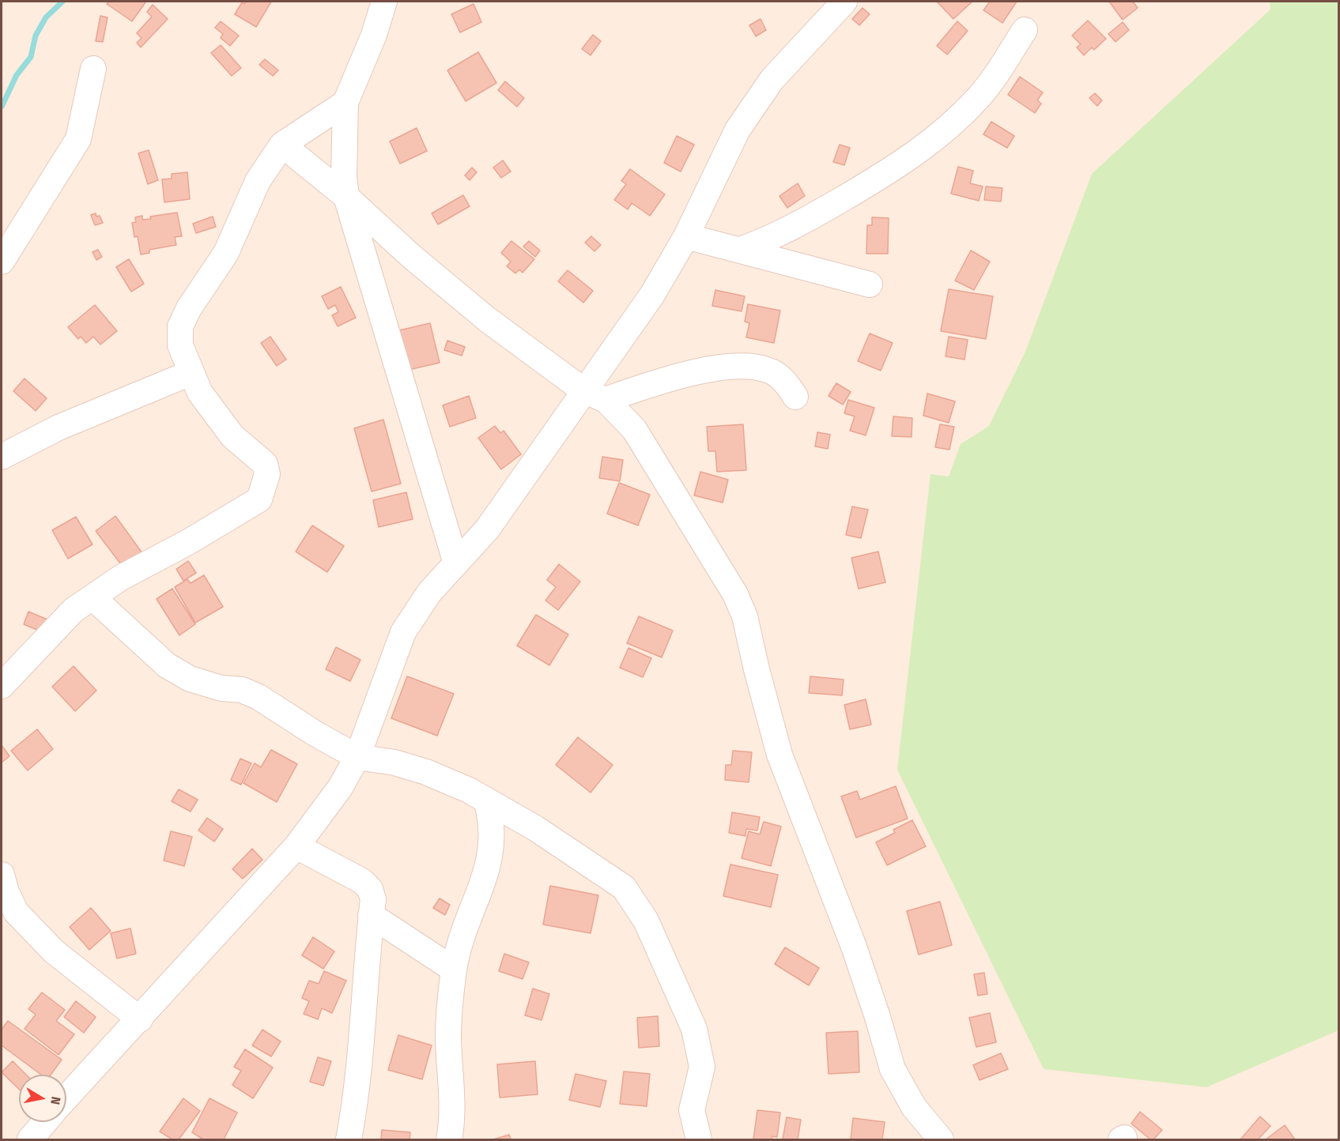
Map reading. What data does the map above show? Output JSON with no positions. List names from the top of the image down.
{
  "north": "right"
}
